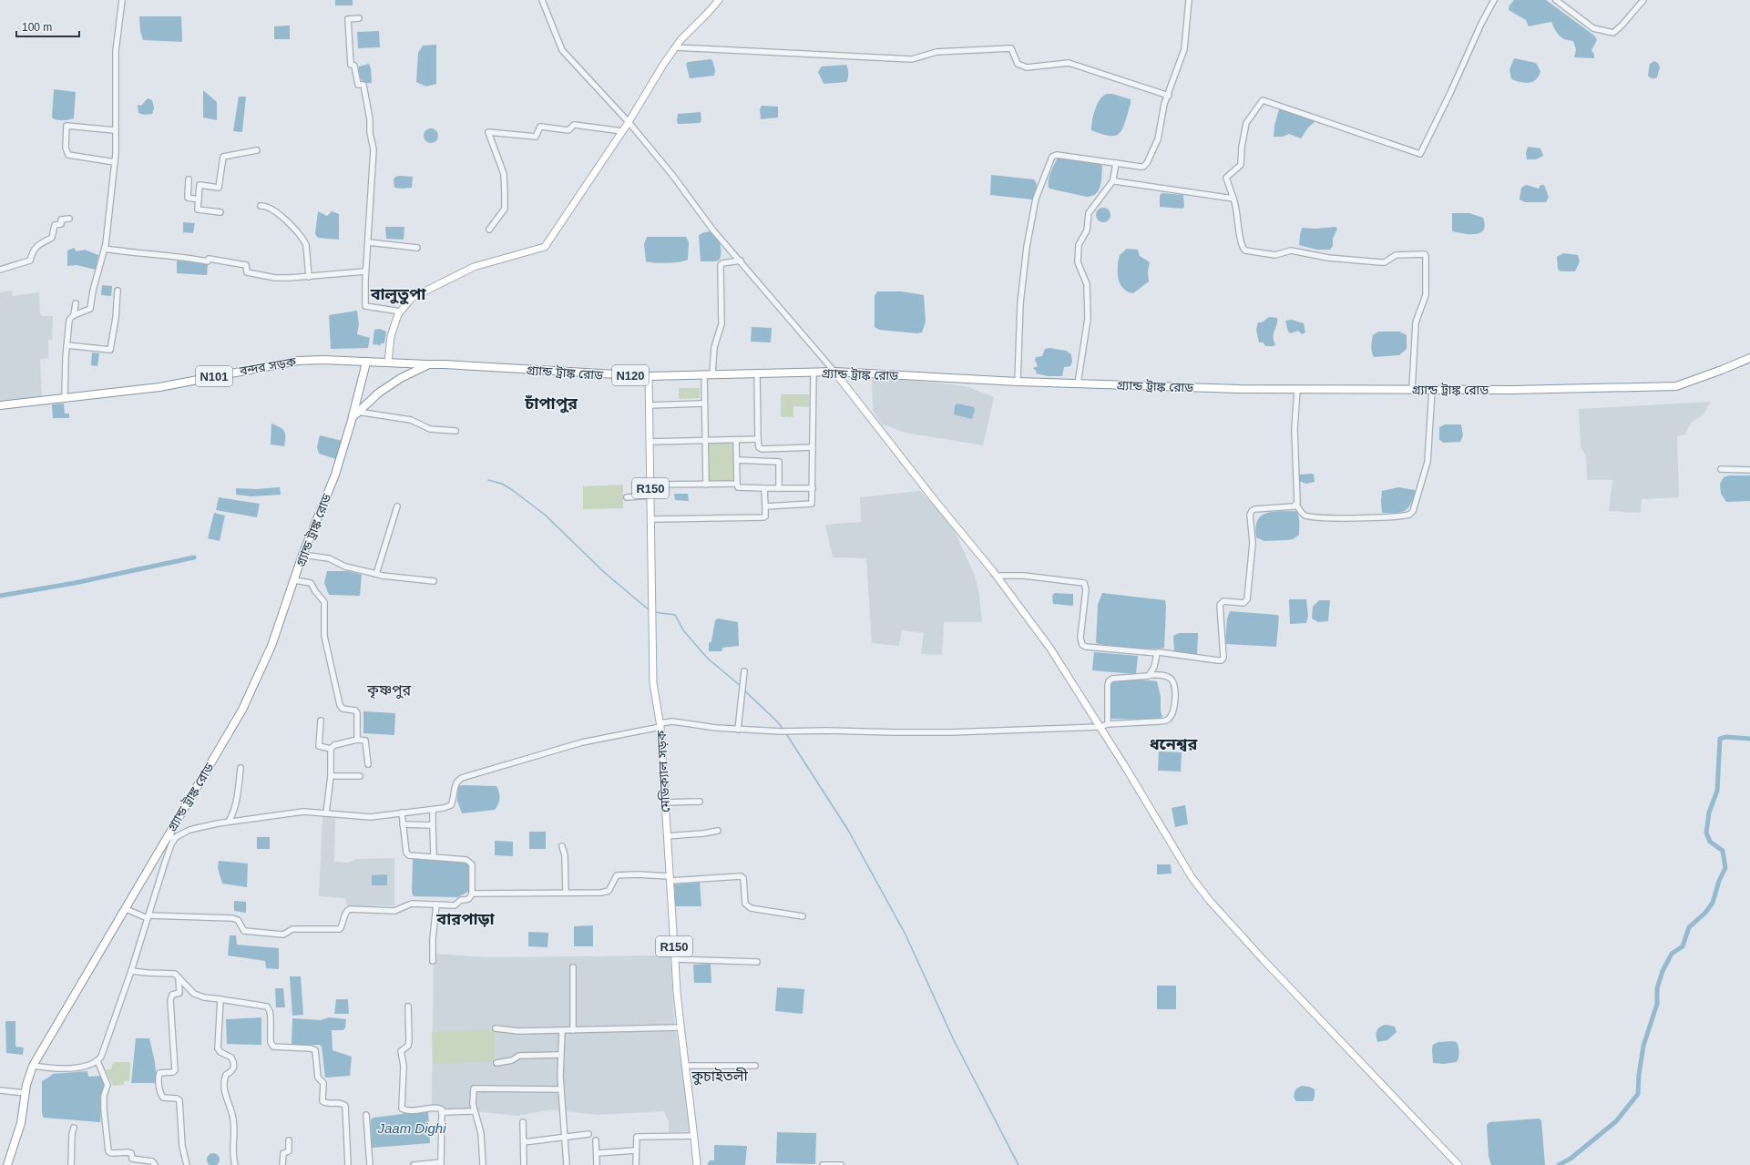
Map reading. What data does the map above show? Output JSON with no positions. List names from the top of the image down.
{
  "streets": {
    "highway": [
      "বন্দর সড়ক",
      "গ্র্যান্ড ট্রাঙ্ক রোড",
      "N120",
      "N101"
    ],
    "main road": ["R150", "মেডিক্যাল সড়ক"]
  },
  "crossings": [
    ["বন্দর সড়ক", "গ্র্যান্ড ট্রাঙ্ক রোড"],
    ["গ্র্যান্ড ট্রাঙ্ক রোড", "মেডিক্যাল সড়ক"]
  ],
  "districts": [
    "বালুতুপা",
    "চাঁপাপুর",
    "কৃষ্ণপুর",
    "ধনেশ্বর",
    "বারপাড়া",
    "কুচাইতলী"
  ],
  "water": ["Jaam Dighi"],
  "scale_bar": "100 m"
}
